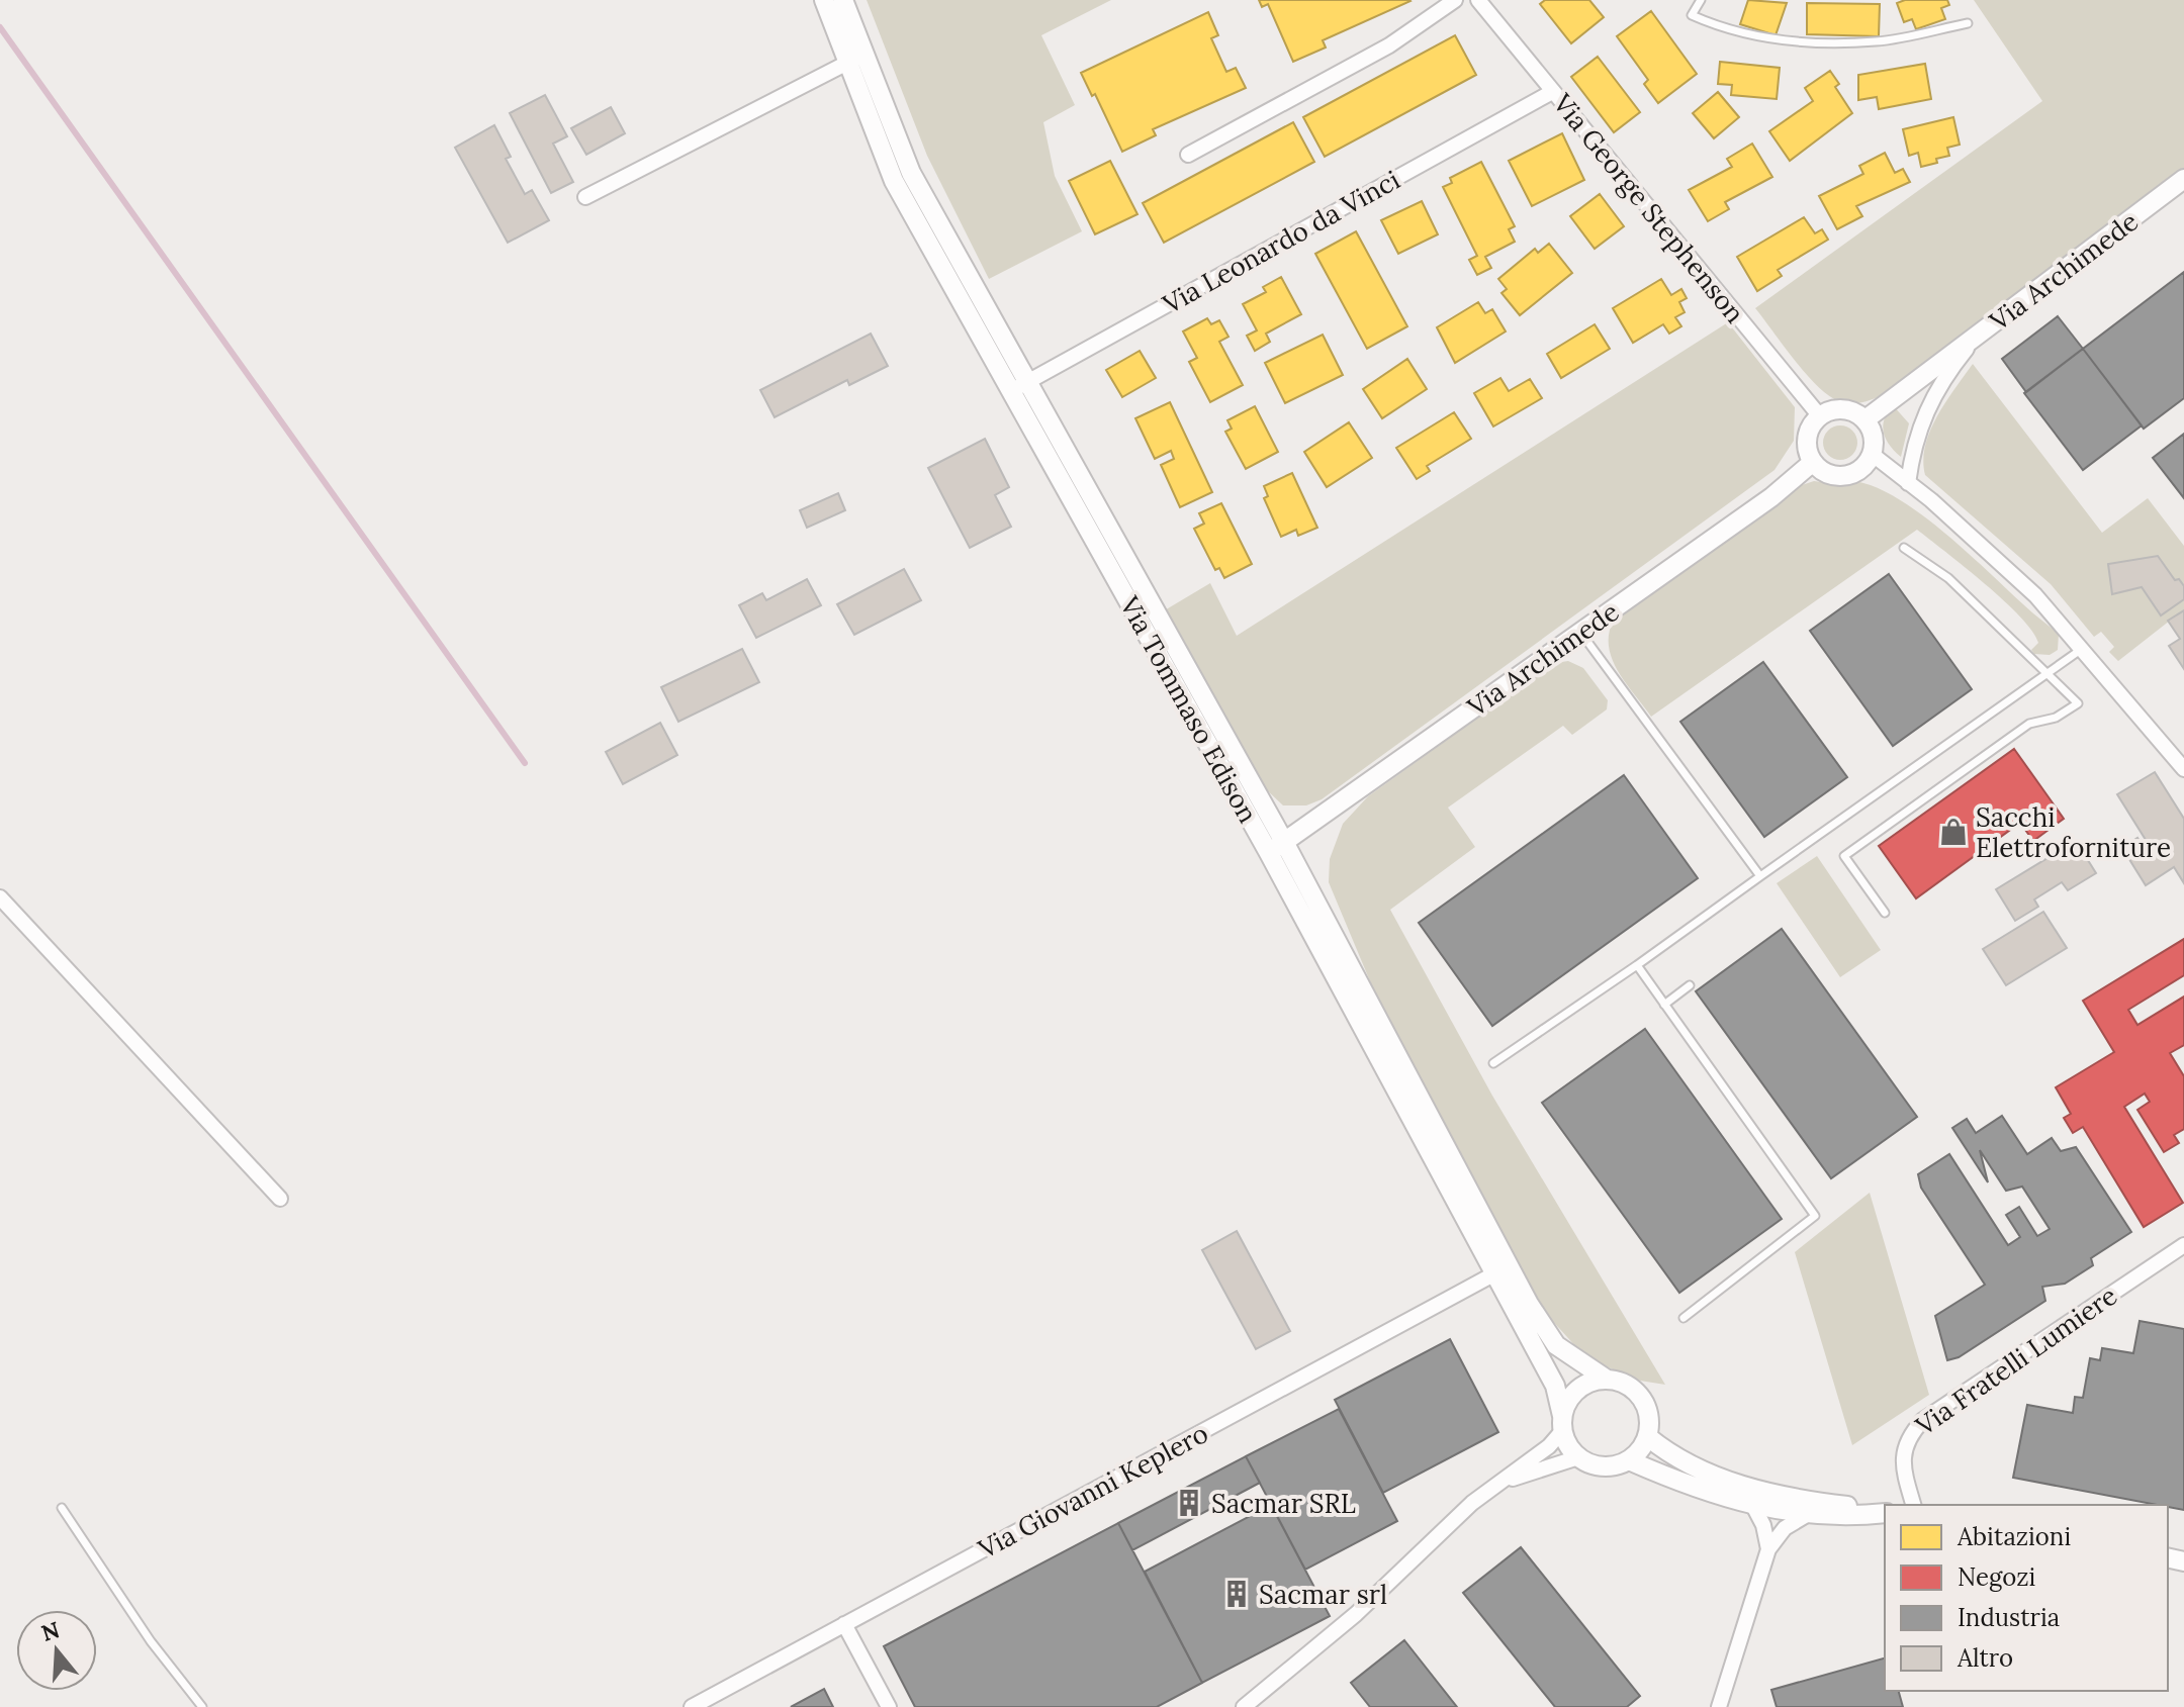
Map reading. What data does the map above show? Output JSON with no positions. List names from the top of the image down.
{
  "streets": {
    "street": [
      "Via George Stephenson",
      "Via Leonardo da Vinci",
      "Via Archimede",
      "Via Tommaso Edison",
      "Via Fratelli Lumiere",
      "Via Giovanni Keplero"
    ]
  },
  "crossings": [
    ["Via George Stephenson", "Via Leonardo da Vinci"],
    ["Via George Stephenson", "Via Archimede"],
    ["Via Leonardo da Vinci", "Via Tommaso Edison"],
    ["Via Archimede", "Via Tommaso Edison"],
    ["Via Tommaso Edison", "Via Giovanni Keplero"]
  ],
  "places": {
    "shop": ["Sacchi Elettroforniture"],
    "building": ["Sacmar SRL", "Sacmar srl"]
  },
  "legend": [
    "Abitazioni",
    "Negozi",
    "Industria",
    "Altro"
  ],
  "north": "top"
}
